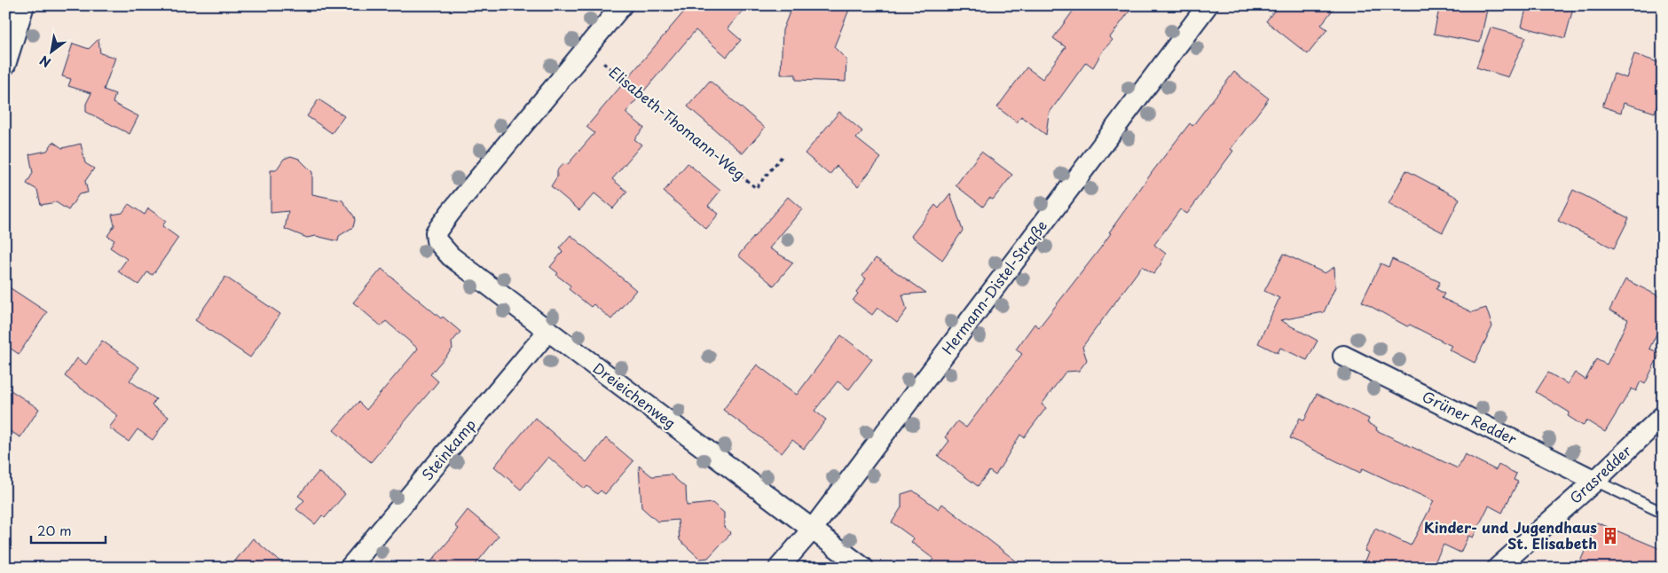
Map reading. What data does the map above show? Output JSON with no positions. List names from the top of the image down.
{
  "streets": {
    "street": [
      "Hermann-Distel-Straße",
      "Dreieichenweg",
      "Grüner Redder",
      "Steinkamp",
      "Grasredder"
    ],
    "path": ["Elisabeth-Thomann-Weg"]
  },
  "crossings": [
    ["Elisabeth-Thomann-Weg", "Dreieichenweg"],
    ["Hermann-Distel-Straße", "Dreieichenweg"],
    ["Dreieichenweg", "Steinkamp"],
    ["Grüner Redder", "Grasredder"]
  ],
  "places": {
    "building": ["Kinder- und Jugendhaus St. Elisabeth"]
  },
  "scale_bar": "20 m",
  "north": "bottom left"
}
